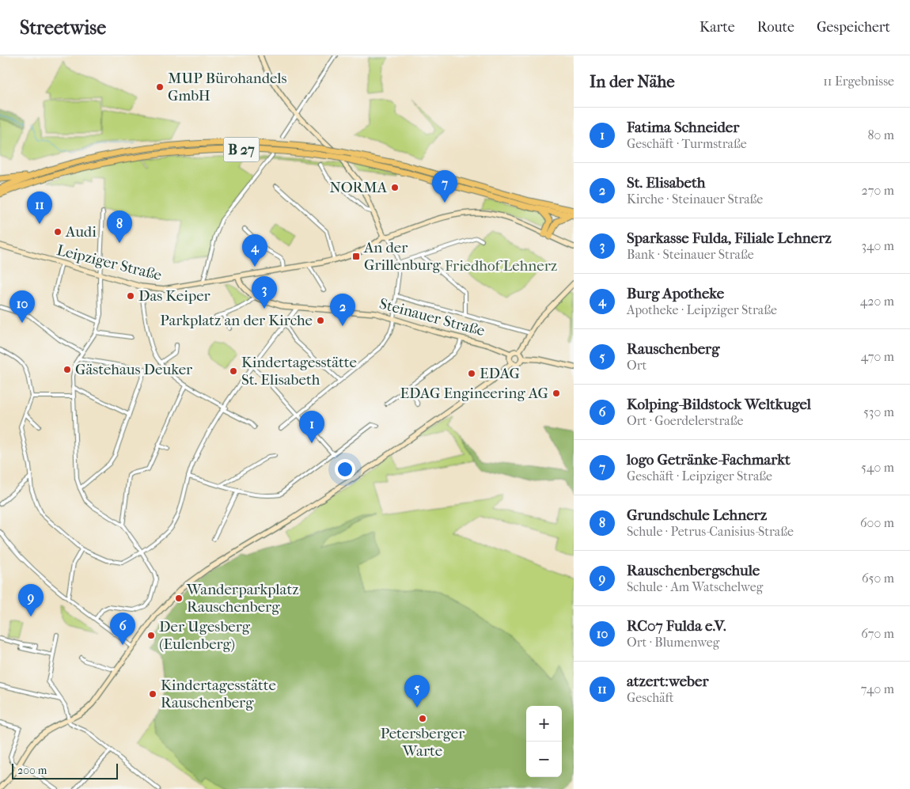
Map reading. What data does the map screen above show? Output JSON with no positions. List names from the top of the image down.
{
  "streets": {
    "highway": ["B 27"],
    "main road": ["Leipziger Straße", "Steinauer Straße"]
  },
  "crossings": [
    ["Leipziger Straße", "Steinauer Straße"]
  ],
  "parks": ["Friedhof Lehnerz"],
  "places": {
    "other": [
      "MUP Bürohandels GmbH",
      "NORMA",
      "Audi",
      "Das Keiper",
      "Parkplatz an der Kirche",
      "Gästehaus Deuker",
      "Kindertagesstätte St. Elisabeth",
      "EDAG",
      "EDAG Engineering AG",
      "Wanderparkplatz Rauschenberg",
      "Der Ugesberg (Eulenberg)",
      "Kindertagesstätte Rauschenberg",
      "Petersberger Warte"
    ],
    "transit": ["An der Grillenburg"]
  },
  "scale_bar": "200 m",
  "page": {
    "header": "Streetwise",
    "nav": ["Karte", "Route", "Gespeichert"],
    "heading": ["In der Nähe", "11 Ergebnisse"],
    "list": [
      {
        "mark": "1",
        "name": "Fatima Schneider",
        "note": "Geschäft · Turmstraße",
        "value": "80 m"
      },
      {
        "mark": "2",
        "name": "St. Elisabeth",
        "note": "Kirche · Steinauer Straße",
        "value": "270 m"
      },
      {
        "mark": "3",
        "name": "Sparkasse Fulda, Filiale Lehnerz",
        "note": "Bank · Steinauer Straße",
        "value": "340 m"
      },
      {
        "mark": "4",
        "name": "Burg Apotheke",
        "note": "Apotheke · Leipziger Straße",
        "value": "420 m"
      },
      {
        "mark": "5",
        "name": "Rauschenberg",
        "note": "Ort",
        "value": "470 m"
      },
      {
        "mark": "6",
        "name": "Kolping-Bildstock Weltkugel",
        "note": "Ort · Goerdelerstraße",
        "value": "530 m"
      },
      {
        "mark": "7",
        "name": "logo Getränke-Fachmarkt",
        "note": "Geschäft · Leipziger Straße",
        "value": "540 m"
      },
      {
        "mark": "8",
        "name": "Grundschule Lehnerz",
        "note": "Schule · Petrus-Canisius-Straße",
        "value": "600 m"
      },
      {
        "mark": "9",
        "name": "Rauschenbergschule",
        "note": "Schule · Am Watschelweg",
        "value": "650 m"
      },
      {
        "mark": "10",
        "name": "RC07 Fulda e.V.",
        "note": "Ort · Blumenweg",
        "value": "670 m"
      },
      {
        "mark": "11",
        "name": "atzert:weber",
        "note": "Geschäft",
        "value": "740 m"
      }
    ],
    "pins": [
      "7",
      "11",
      "8",
      "4",
      "3",
      "10",
      "2",
      "1",
      "9",
      "6",
      "5"
    ],
    "map_buttons": ["+", "−"],
    "scale": "200 m"
  }
}
